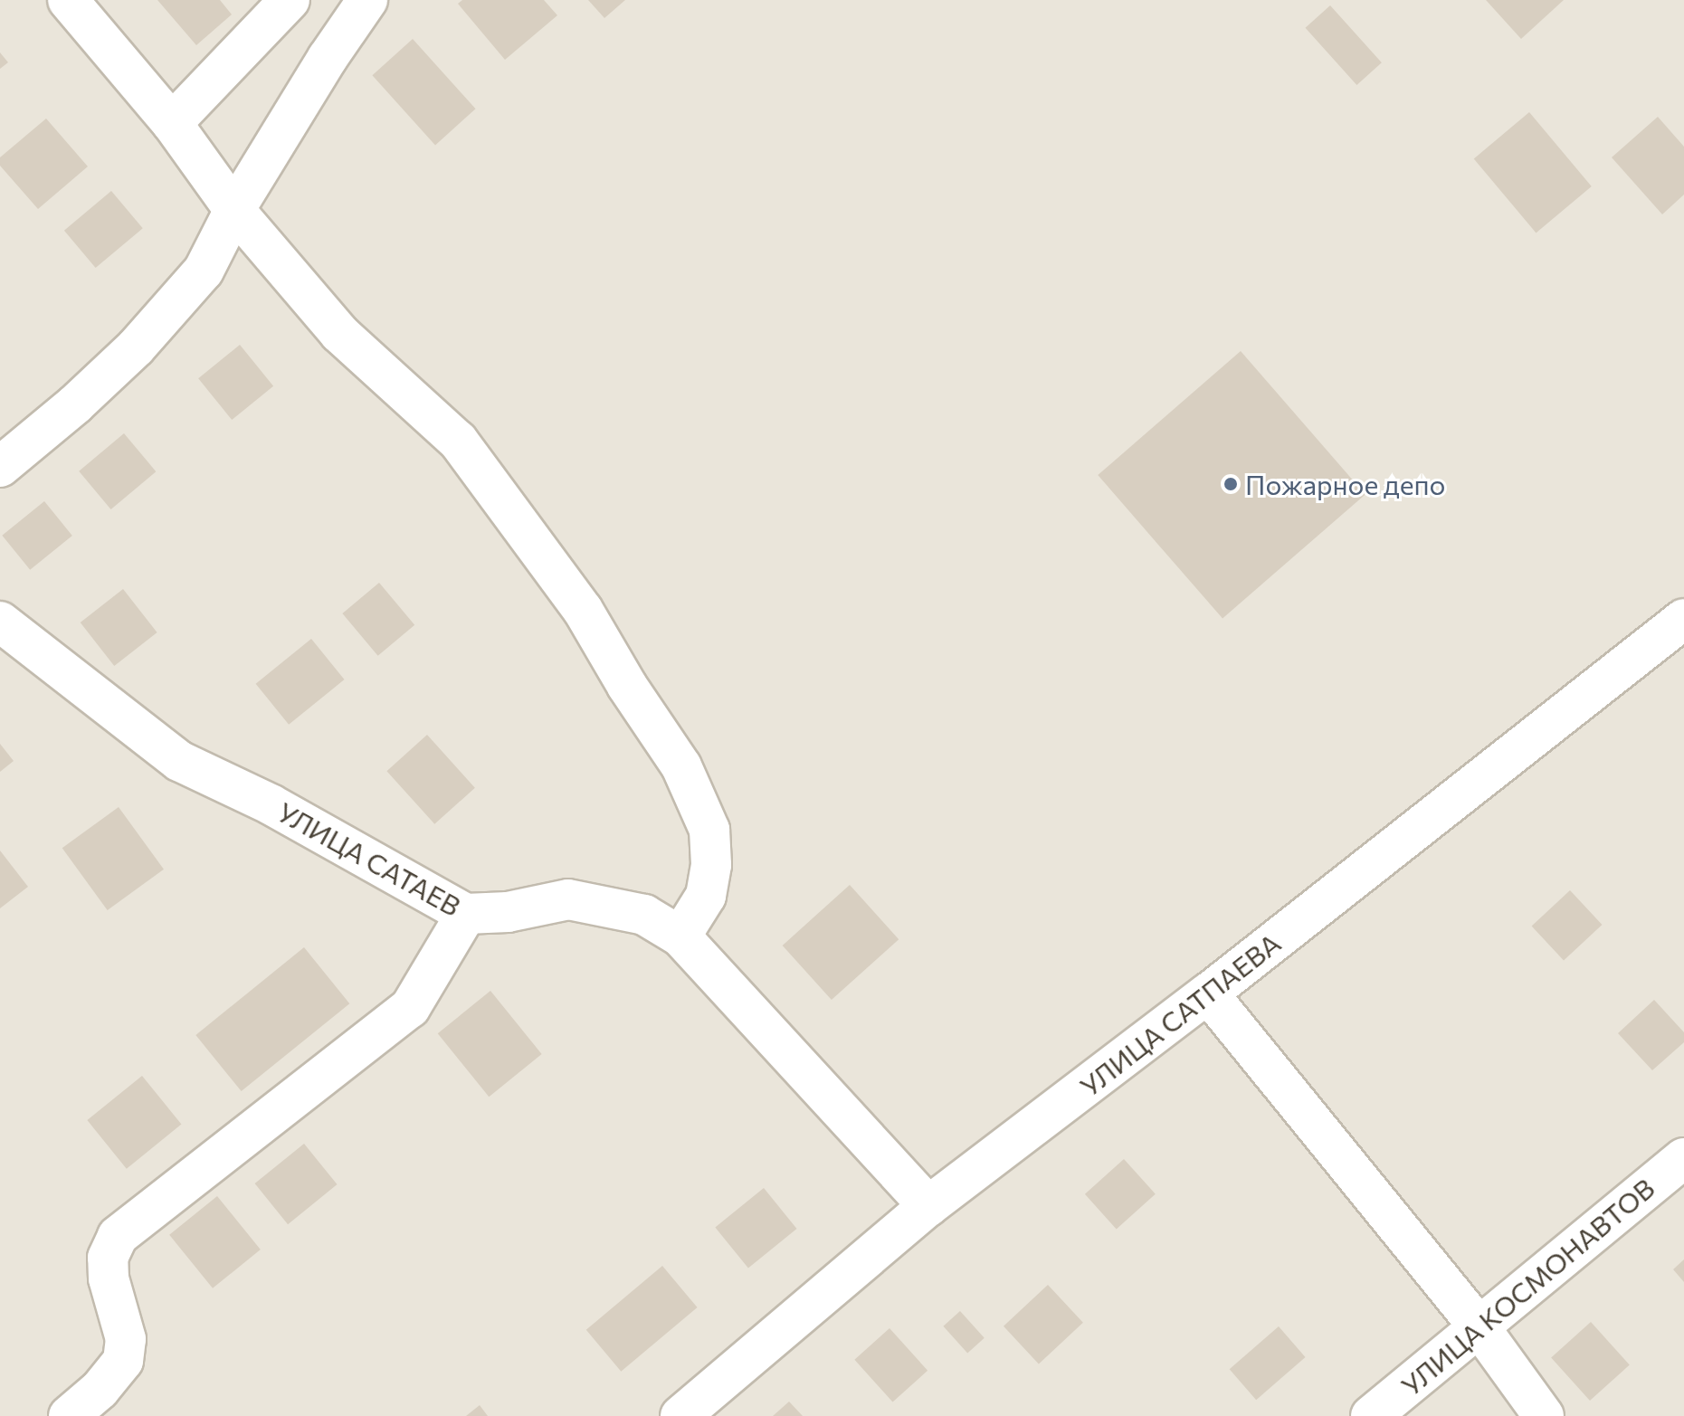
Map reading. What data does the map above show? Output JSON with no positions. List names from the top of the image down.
{
  "streets": {
    "street": ["УЛИЦА САТАЕВ", "УЛИЦА САТПАЕВА", "УЛИЦА КОСМОНАВТОВ"]
  },
  "crossings": [
    ["УЛИЦА САТАЕВ", "УЛИЦА САТПАЕВА"]
  ],
  "places": ["Пожарное депо"]
}
